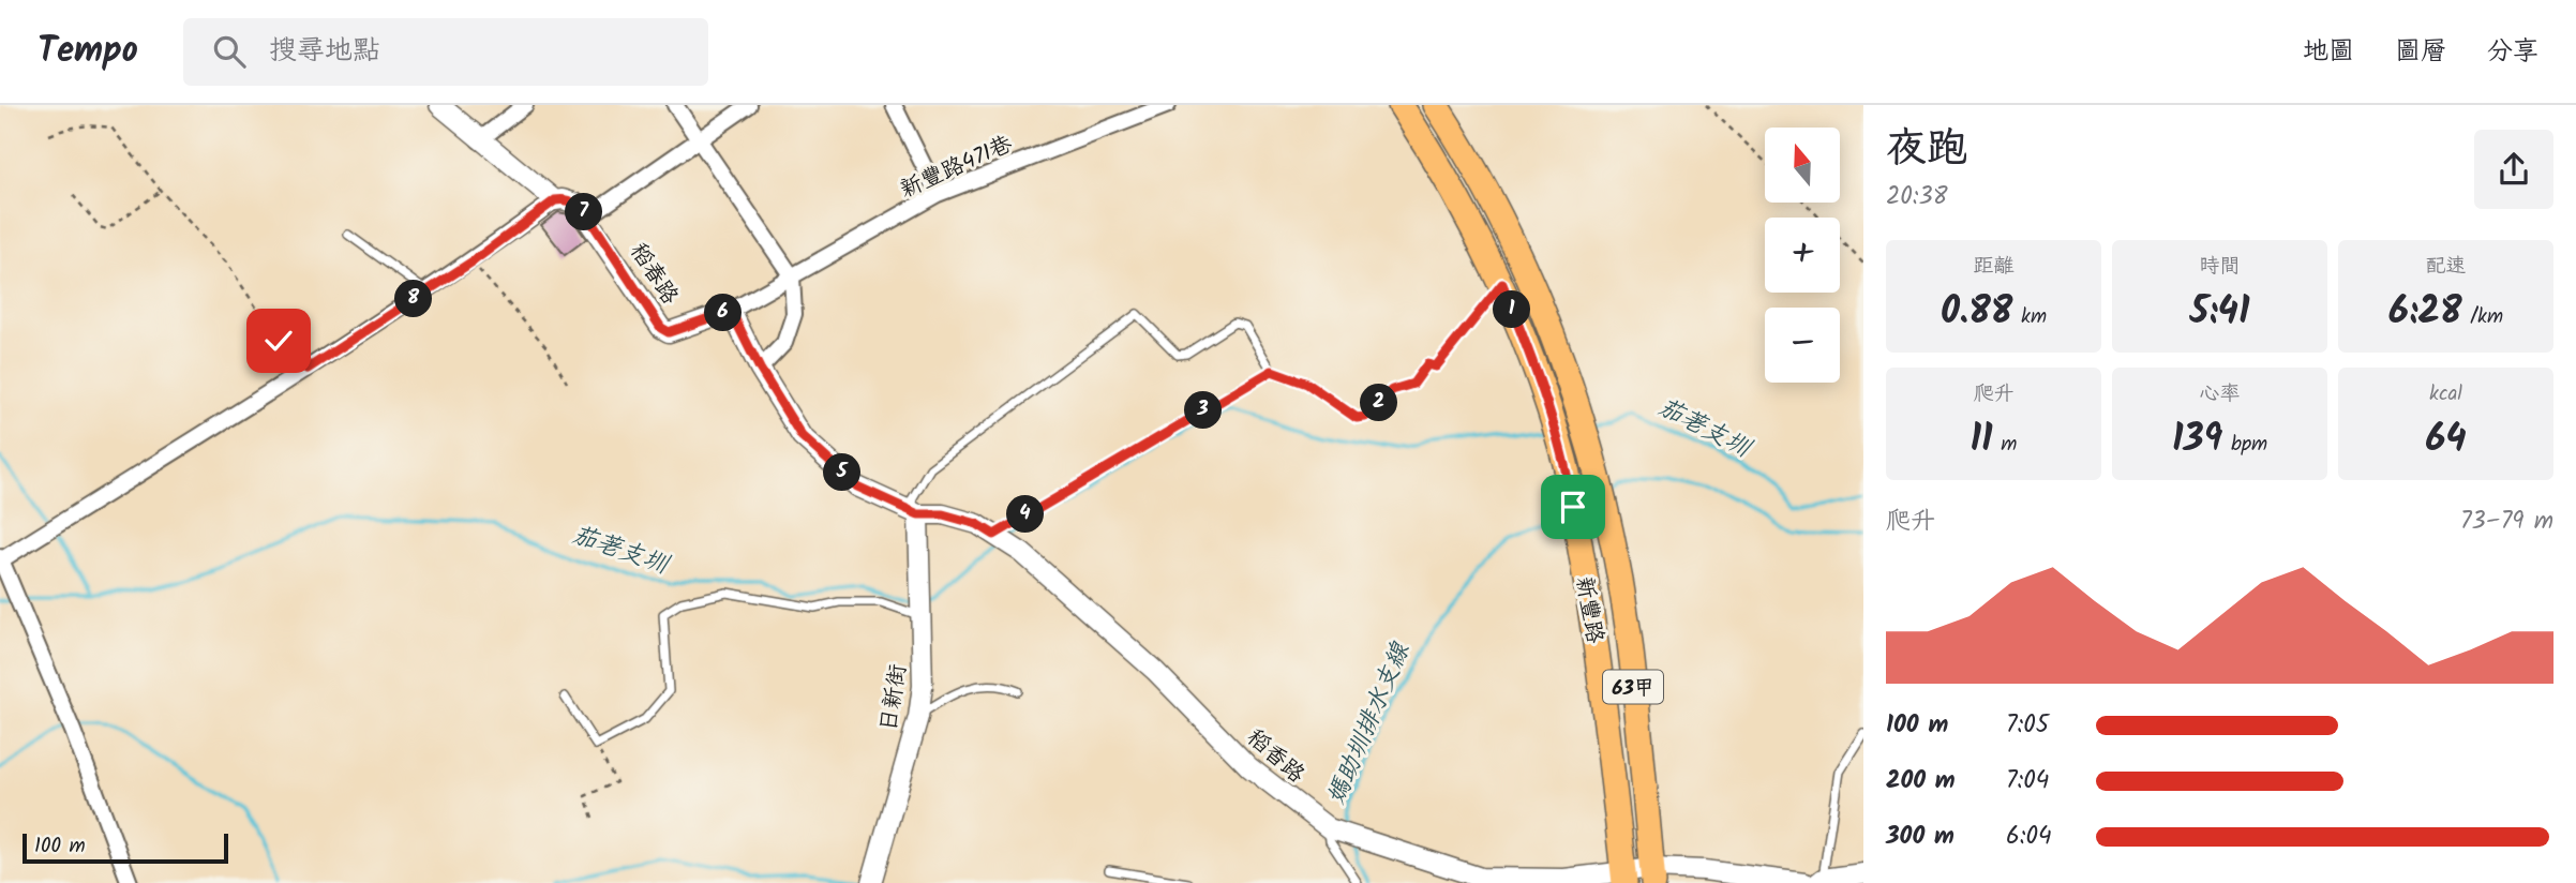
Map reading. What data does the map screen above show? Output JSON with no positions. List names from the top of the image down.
{
  "streets": {
    "main road": ["新豐路", "63甲"],
    "street": [
      "新豐路471巷",
      "稻春路",
      "日新街",
      "稻香路"
    ]
  },
  "crossings": [
    ["新豐路471巷", "稻春路"],
    ["新豐路", "稻香路"],
    ["日新街", "稻香路"]
  ],
  "water": ["茄荖支圳", "媽助圳排水支線"],
  "scale_bar": "100 m",
  "north": "top",
  "page": {
    "header": "Tempo",
    "search": "搜尋地點",
    "nav": ["地圖", "圖層", "分享"],
    "heading": ["夜跑", "20:38"],
    "map_buttons": ["+", "−"],
    "pins": [
      "7",
      "8",
      "1",
      "6",
      "2",
      "3",
      "5",
      "4"
    ],
    "stats": [
      ["距離", "0.88 km"],
      ["時間", "5:41"],
      ["配速", "6:28 /km"],
      ["爬升", "11 m"],
      ["心率", "139 bpm"],
      ["kcal", "64"]
    ],
    "chart": ["爬升", "73–79 m"],
    "list": [
      {
        "name": "100 m",
        "note": "7:05"
      },
      {
        "name": "200 m",
        "note": "7:04"
      },
      {
        "name": "300 m",
        "note": "6:04"
      }
    ],
    "scale": "100 m"
  }
}
